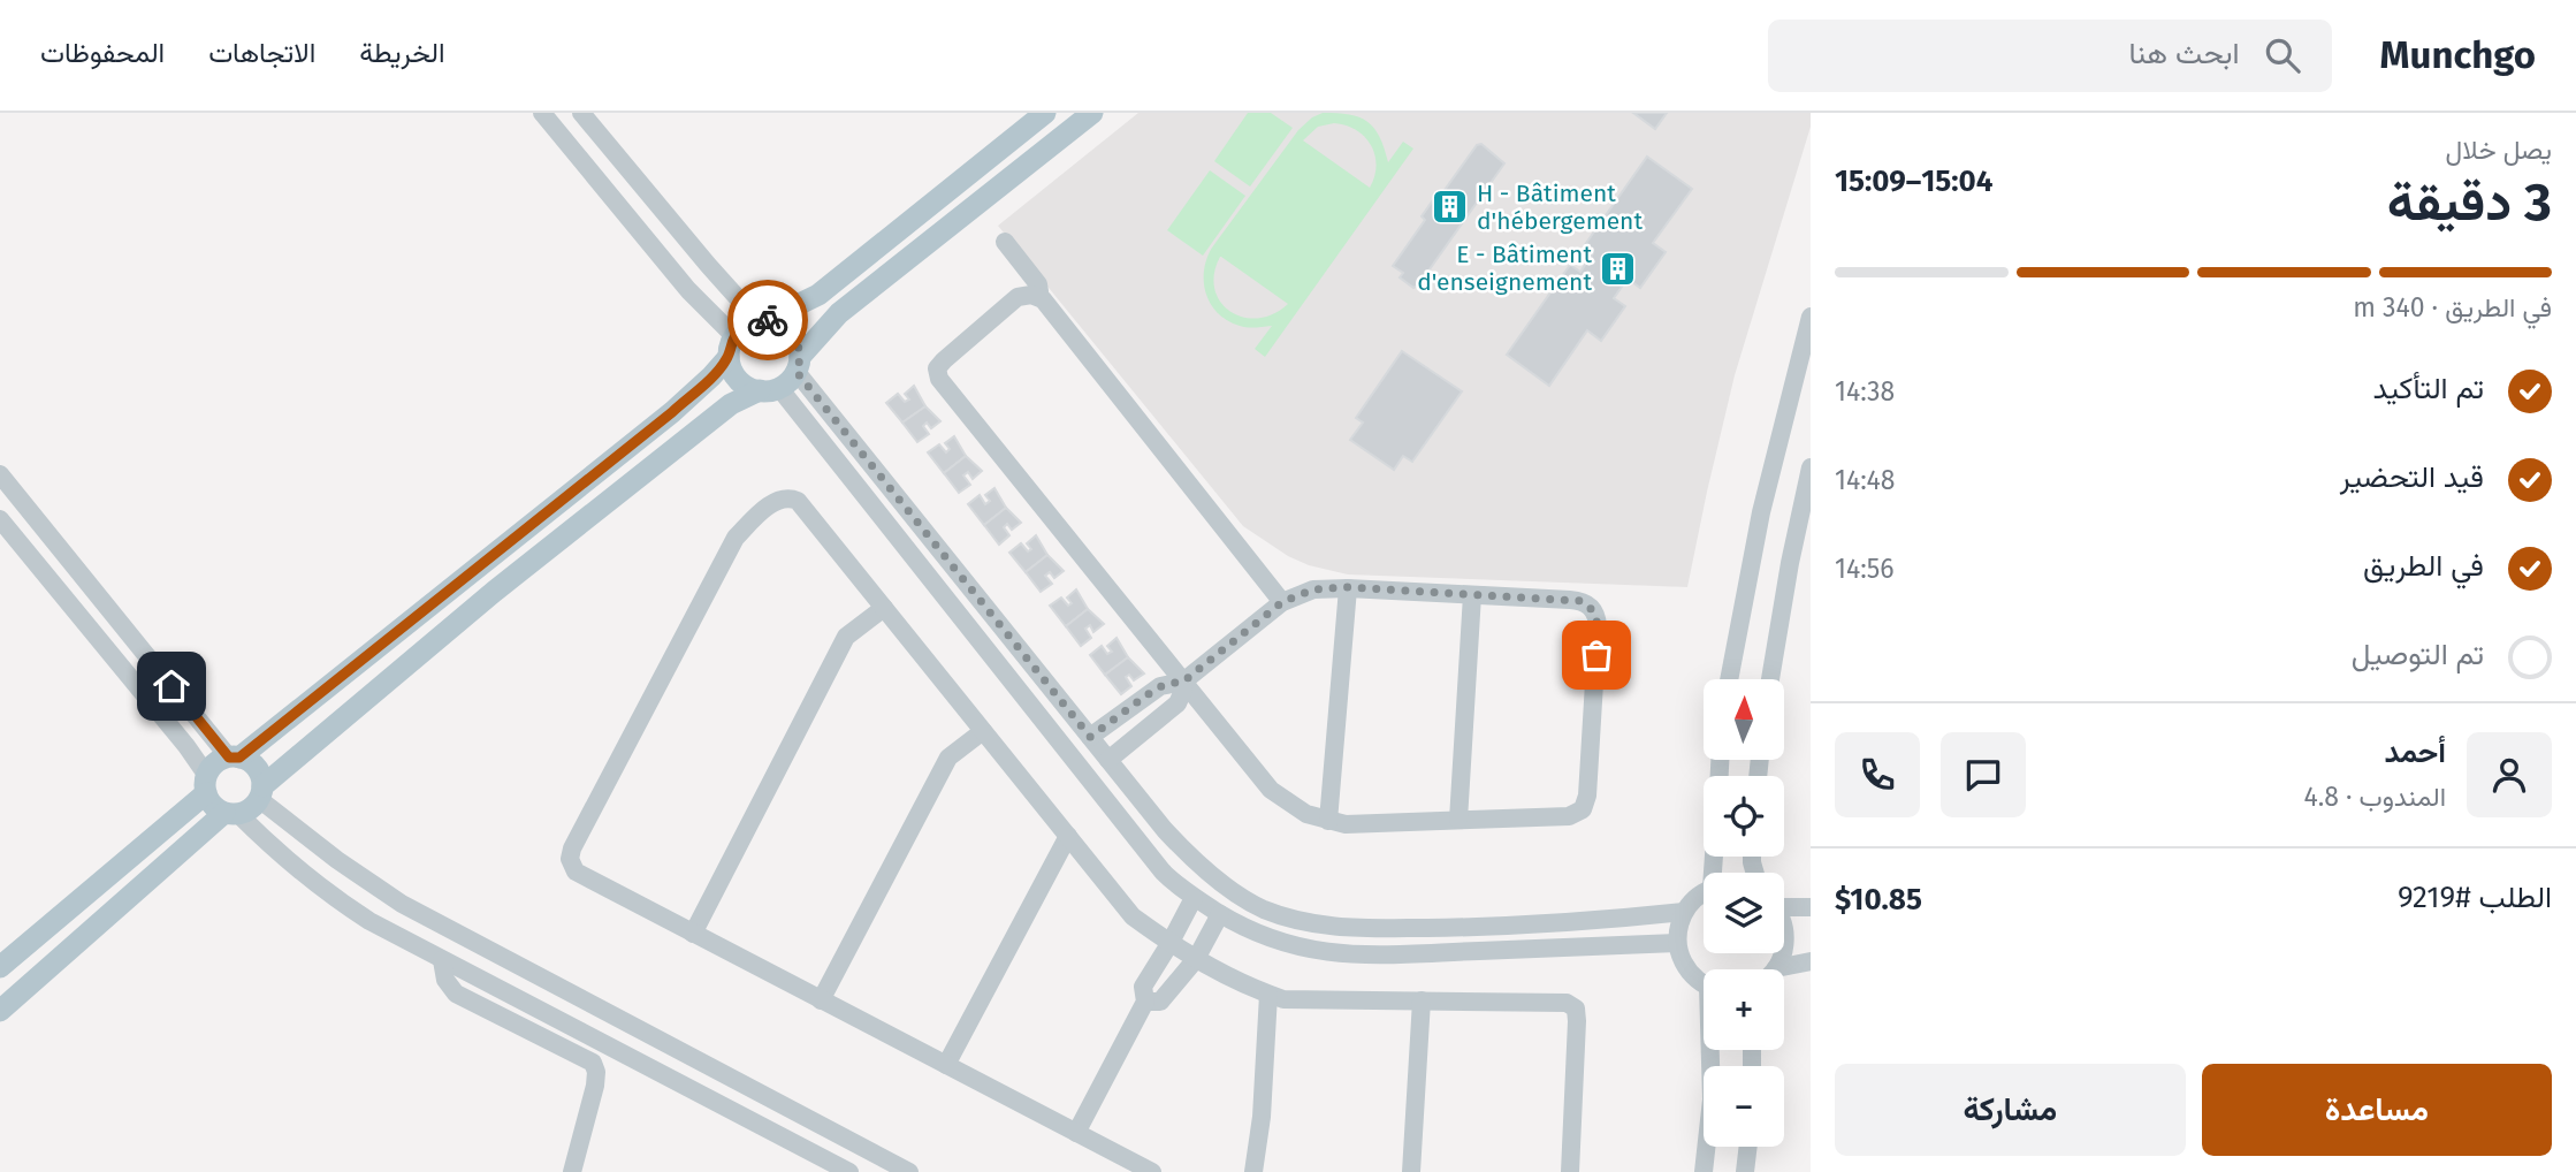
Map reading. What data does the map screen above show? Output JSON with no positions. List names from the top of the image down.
{
  "places": {
    "building": ["H - Bâtiment d'hébergement", "E - Bâtiment d'enseignement"]
  },
  "north": "top",
  "page": {
    "header": "Munchgo",
    "search": "ابحث هنا",
    "nav": ["الخريطة", "الاتجاهات", "المحفوظات"],
    "heading": ["3 دقيقة", "يصل خلال", "15:04–15:09"],
    "panel": [
      "أحمد",
      "المندوب · 4.8",
      "الطلب #9219",
      "$10.85"
    ],
    "bar": "في الطريق · 340 m",
    "list": [
      ["تم التأكيد", "14:38"],
      ["قيد التحضير", "14:48"],
      ["في الطريق", "14:56"],
      "تم التوصيل"
    ],
    "map_buttons": ["+", "−"],
    "buttons": ["مساعدة", "مشاركة"]
  }
}
